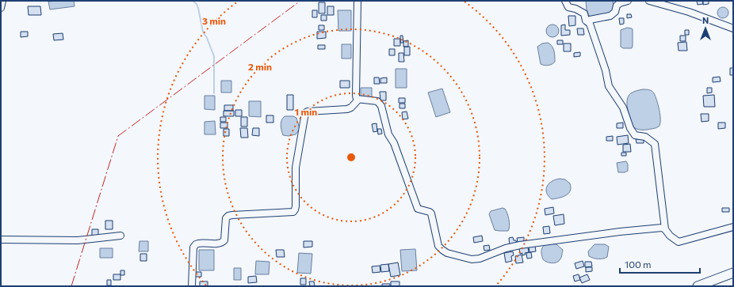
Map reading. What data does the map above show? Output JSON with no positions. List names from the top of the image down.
{
  "scale_bar": "100 m",
  "north": "top",
  "rings": ["3 min", "2 min", "1 min"]
}
